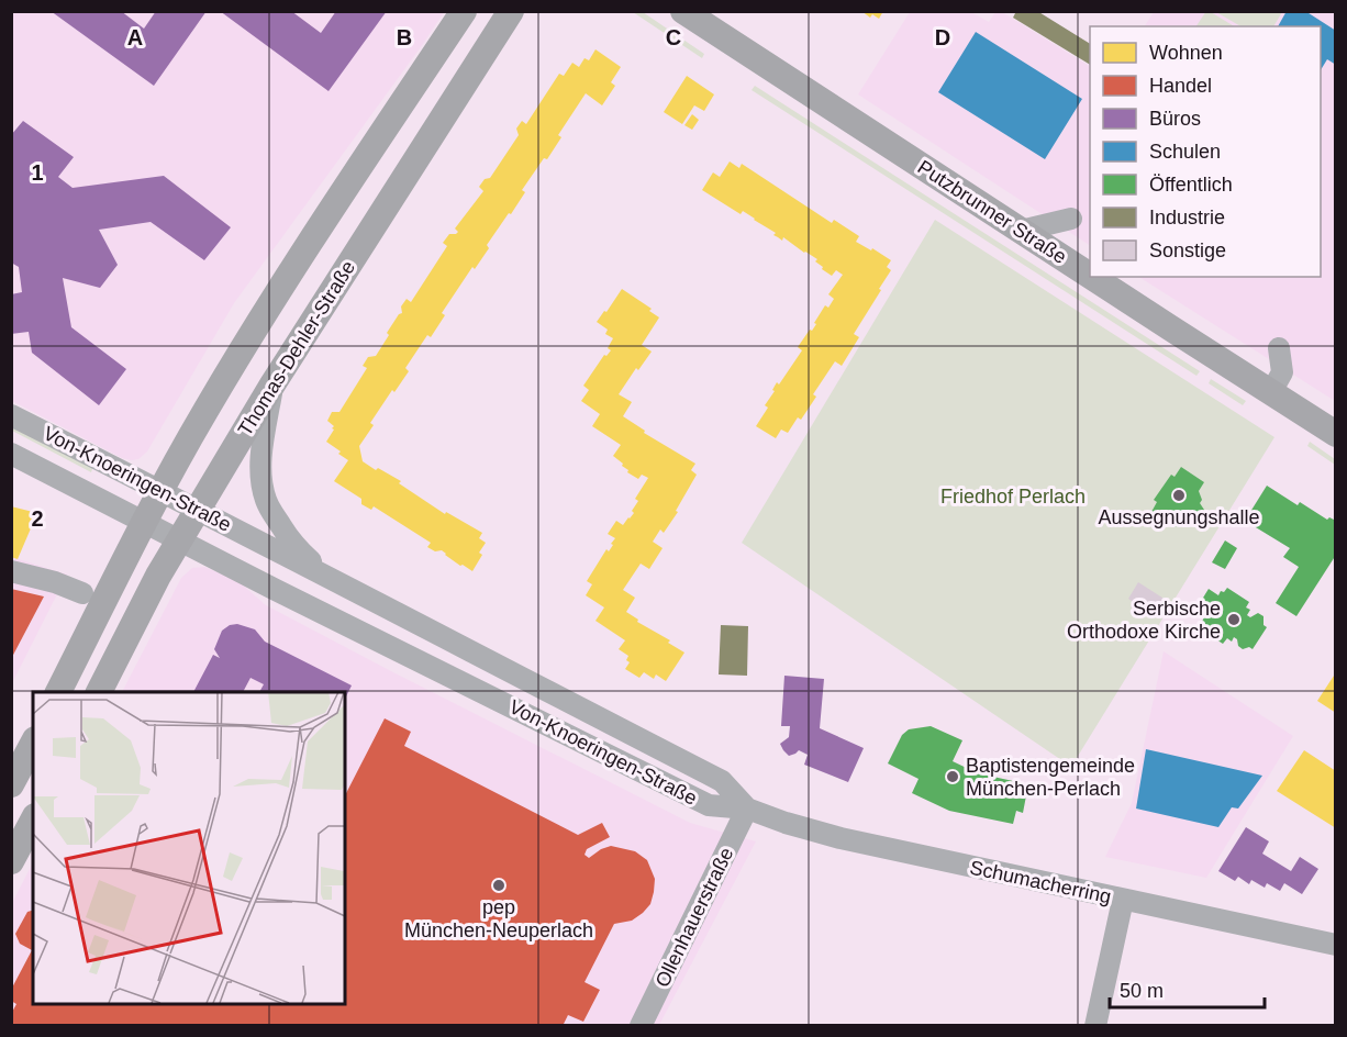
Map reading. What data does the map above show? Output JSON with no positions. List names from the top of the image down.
{
  "streets": {
    "main road": ["Putzbrunner Straße", "Thomas-Dehler-Straße"],
    "street": ["Von-Knoeringen-Straße", "Schumacherring", "Ollenhauerstraße"]
  },
  "crossings": [
    ["Thomas-Dehler-Straße", "Von-Knoeringen-Straße"],
    ["Von-Knoeringen-Straße", "Schumacherring"],
    ["Von-Knoeringen-Straße", "Ollenhauerstraße"],
    ["Schumacherring", "Ollenhauerstraße"]
  ],
  "parks": ["Friedhof Perlach"],
  "places": [
    "Aussegnungshalle",
    "Serbische Orthodoxe Kirche",
    "Baptistengemeinde München-Perlach",
    "pep München-Neuperlach"
  ],
  "legend": [
    "Wohnen",
    "Handel",
    "Büros",
    "Schulen",
    "Öffentlich",
    "Industrie",
    "Sonstige"
  ],
  "scale_bar": "50 m",
  "grid": {
    "columns": [
      "A",
      "B",
      "C",
      "D"
    ],
    "rows": ["1", "2"]
  }
}
